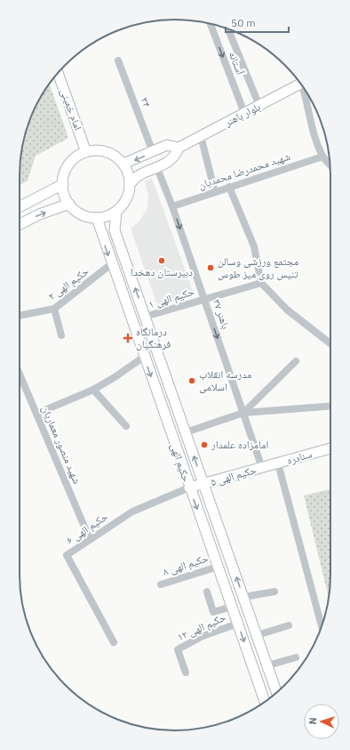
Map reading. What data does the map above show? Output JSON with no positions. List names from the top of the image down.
{
  "streets": {
    "main road": [
      "امام خمینی",
      "بلوار باهنر",
      "سنادره",
      "حکیم الهی",
      "حکیم الهی ۵"
    ],
    "street": [
      "آستانه",
      "۳۴",
      "شهید محمدرضا محمدیان",
      "حکیم الهی ۲",
      "حکیم الهی ۱",
      "باهنر ۳۷",
      "شهید منصور معماریان",
      "حکیم الهی ۶",
      "حکیم الهی ۸",
      "حکیم الهی ۱۲"
    ]
  },
  "crossings": [
    ["آستانه", "بلوار باهنر"],
    ["امام خمینی", "حکیم الهی"],
    ["شهید محمدرضا محمدیان", "باهنر ۳۷"],
    ["حکیم الهی ۲", "حکیم الهی"],
    ["حکیم الهی ۱", "باهنر ۳۷"],
    ["حکیم الهی ۱", "حکیم الهی"],
    ["باهنر ۳۷", "سنادره"],
    ["باهنر ۳۷", "حکیم الهی ۵"],
    ["شهید منصور معماریان", "حکیم الهی ۶"],
    ["سنادره", "حکیم الهی ۵"],
    ["حکیم الهی", "حکیم الهی ۵"],
    ["حکیم الهی", "حکیم الهی ۶"],
    ["حکیم الهی", "حکیم الهی ۸"],
    ["حکیم الهی", "حکیم الهی ۱۲"],
    ["حکیم الهی ۵", "حکیم الهی ۶"]
  ],
  "places": {
    "other": [
      "دبیرستان دهخدا",
      "مجتمع ورزشی وسالن تنیس روی میز طوس",
      "مدرسه انقلاب اسلامی",
      "امامزاده علمدار"
    ],
    "health": ["درمانگاه فرهنگیان"]
  },
  "scale_bar": "50 m",
  "north": "left"
}
